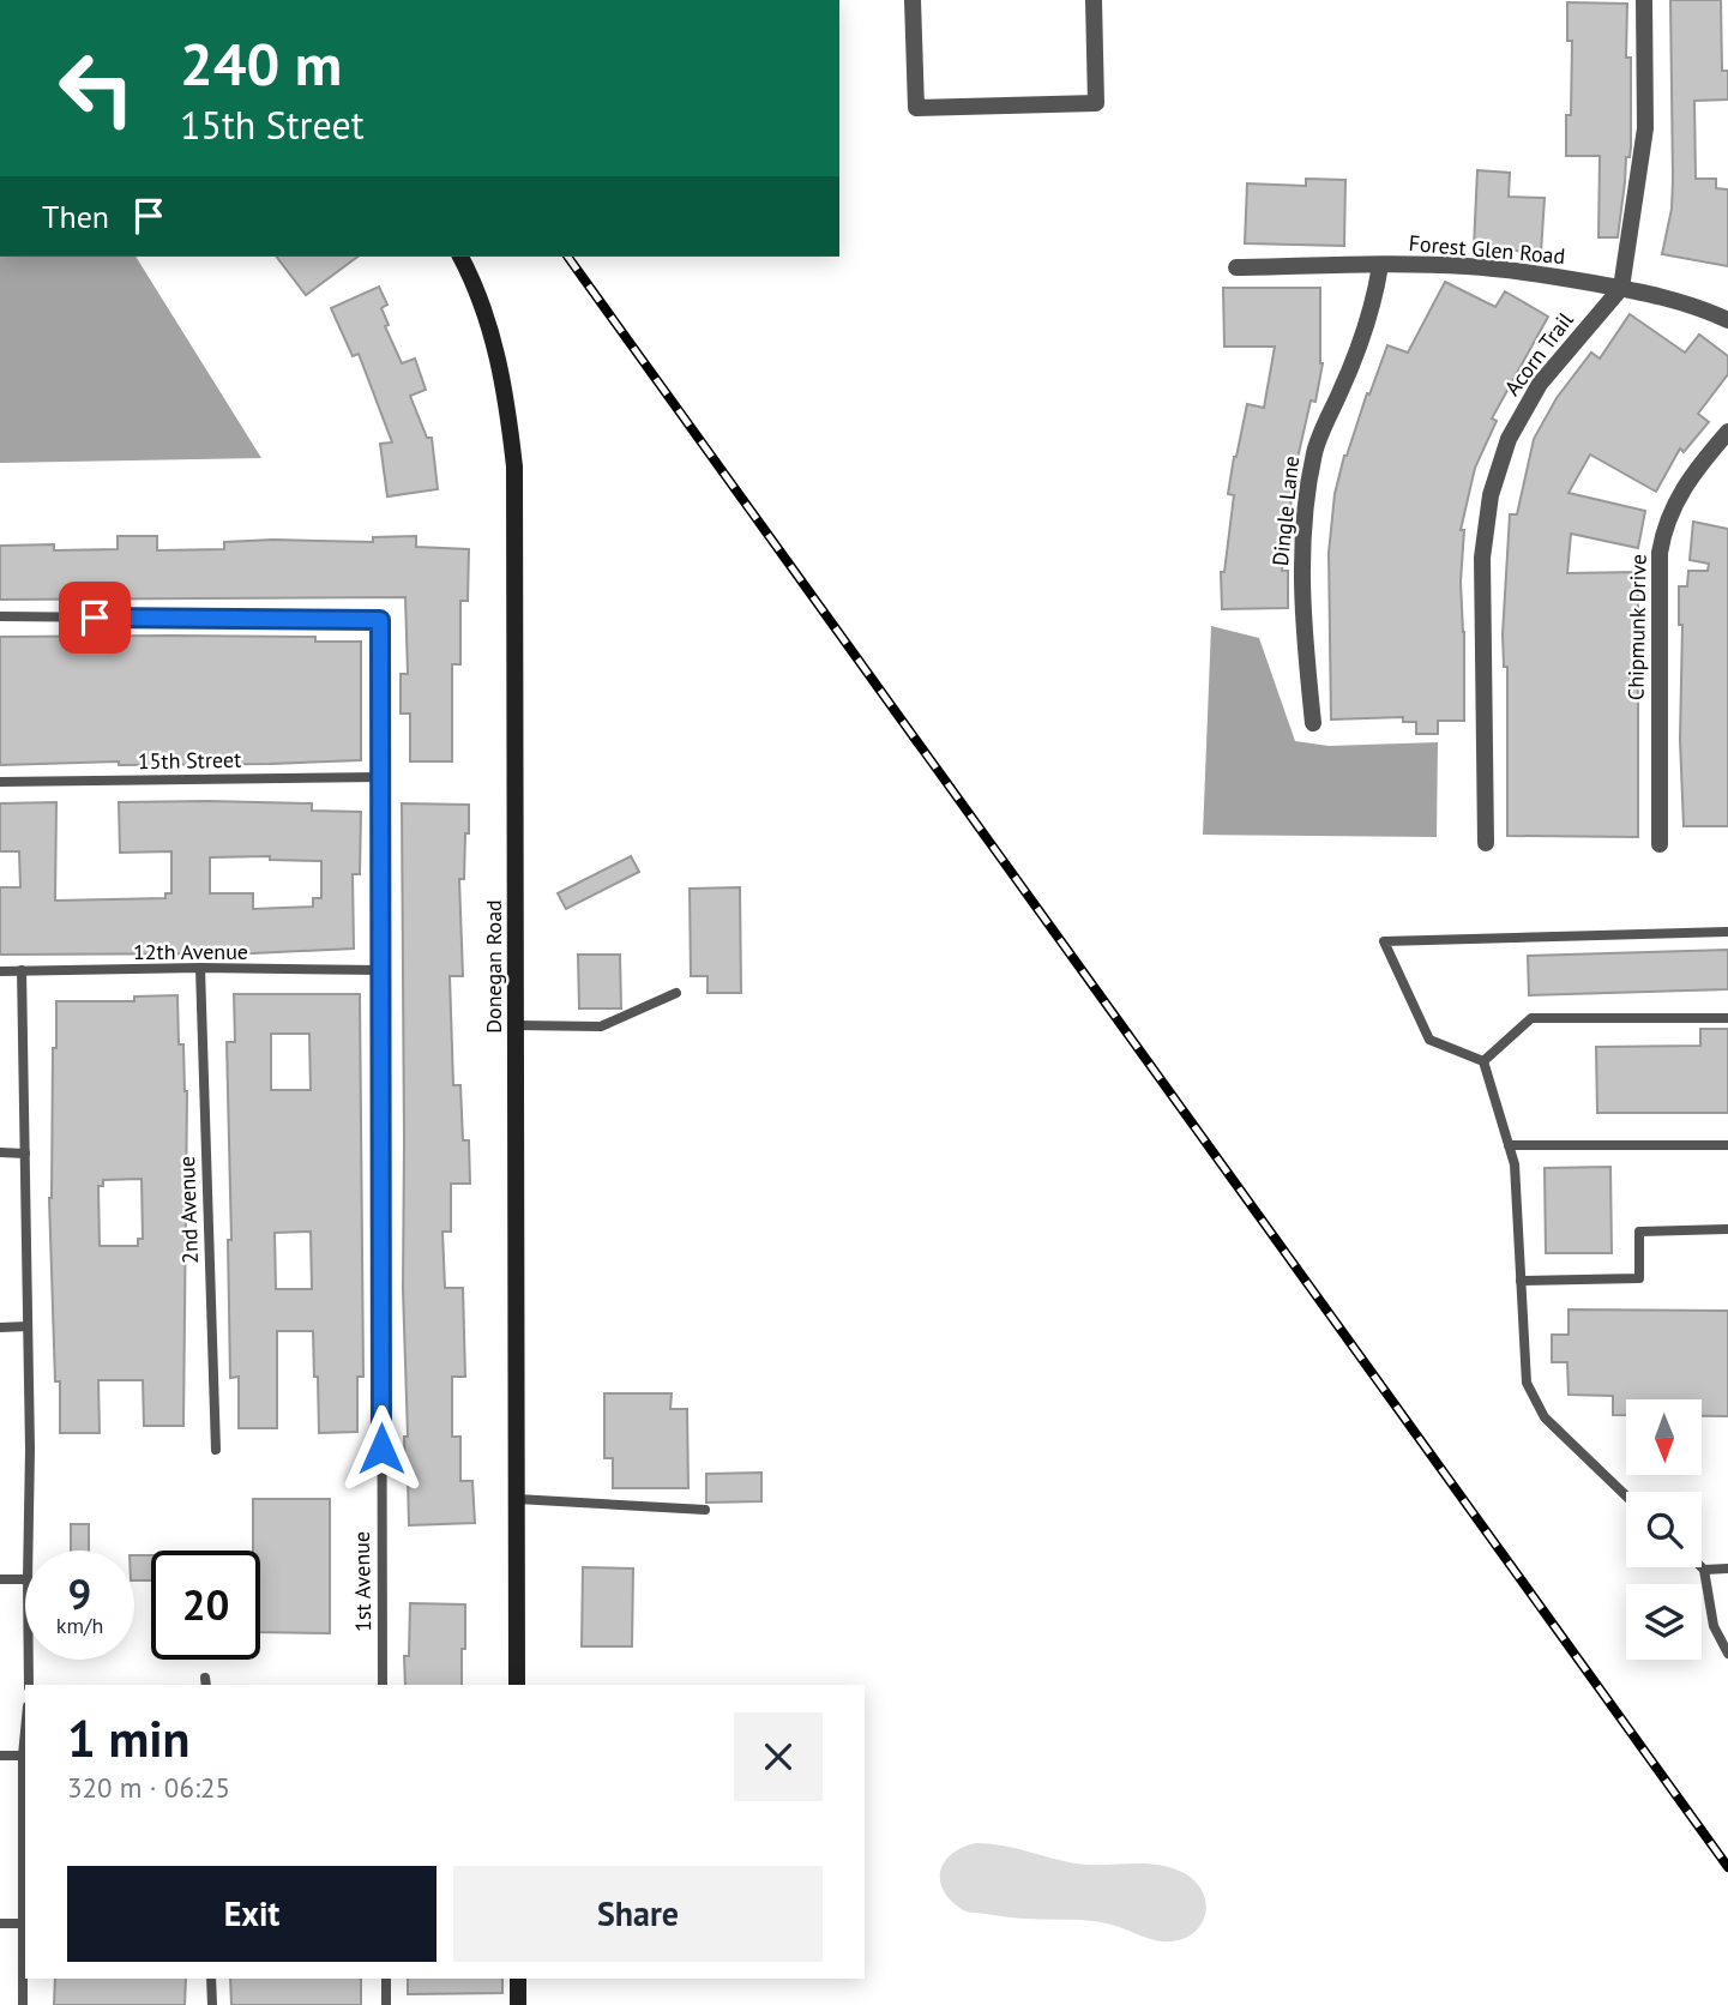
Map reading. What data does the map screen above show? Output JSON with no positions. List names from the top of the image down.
{
  "streets": {
    "street": [
      "Forest Glen Road",
      "Acorn Trail",
      "Dingle Lane",
      "Chipmunk Drive",
      "Donegan Road"
    ],
    "lane": [
      "15th Street",
      "12th Avenue",
      "2nd Avenue",
      "1st Avenue"
    ]
  },
  "crossings": [
    ["Forest Glen Road", "Acorn Trail"],
    ["Forest Glen Road", "Dingle Lane"],
    ["15th Street", "1st Avenue"],
    ["12th Avenue", "2nd Avenue"],
    ["12th Avenue", "1st Avenue"]
  ],
  "north": "bottom",
  "page": {
    "turn": ["240 m", "15th Street"],
    "then": "Then",
    "speed": "9 km/h",
    "limit": "20",
    "heading": ["1 min", "320 m · 06:25"],
    "buttons": ["Exit", "Share"]
  }
}
